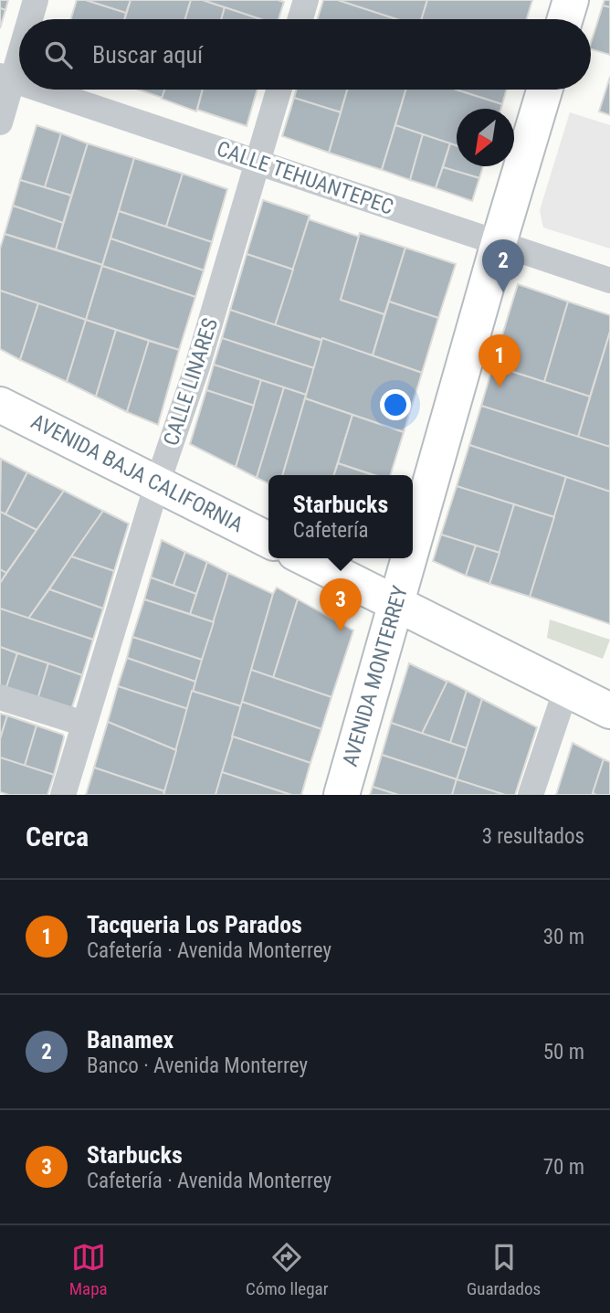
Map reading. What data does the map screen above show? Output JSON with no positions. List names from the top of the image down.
{
  "streets": {
    "main road": ["AVENIDA BAJA CALIFORNIA", "AVENIDA MONTERREY"],
    "street": ["CALLE TEHUANTEPEC", "CALLE LINARES"]
  },
  "crossings": [
    ["CALLE TEHUANTEPEC", "CALLE LINARES"],
    ["CALLE TEHUANTEPEC", "AVENIDA MONTERREY"],
    ["CALLE LINARES", "AVENIDA BAJA CALIFORNIA"]
  ],
  "north": "bottom left",
  "page": {
    "search": "Buscar aquí",
    "pins": ["2", "1", "3"],
    "popup": ["Starbucks", "Cafetería"],
    "heading": ["Cerca", "3 resultados"],
    "list": [
      {
        "mark": "1",
        "name": "Tacqueria Los Parados",
        "note": "Cafetería · Avenida Monterrey",
        "value": "30 m"
      },
      {
        "mark": "2",
        "name": "Banamex",
        "note": "Banco · Avenida Monterrey",
        "value": "50 m"
      },
      {
        "mark": "3",
        "name": "Starbucks",
        "note": "Cafetería · Avenida Monterrey",
        "value": "70 m"
      }
    ],
    "nav": ["Mapa", "Cómo llegar", "Guardados"]
  }
}
